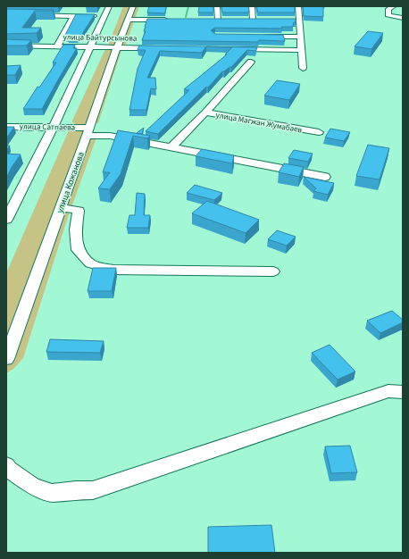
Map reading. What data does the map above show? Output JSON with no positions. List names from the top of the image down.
{
  "streets": {
    "street": [
      "улица Байтурсынова",
      "улица Магжан Жумабаев",
      "улица Сатпаева",
      "улица Кожанова"
    ]
  },
  "crossings": [
    ["улица Байтурсынова", "улица Кожанова"],
    ["улица Магжан Жумабаев", "улица Сатпаева"],
    ["улица Сатпаева", "улица Кожанова"]
  ]
}
